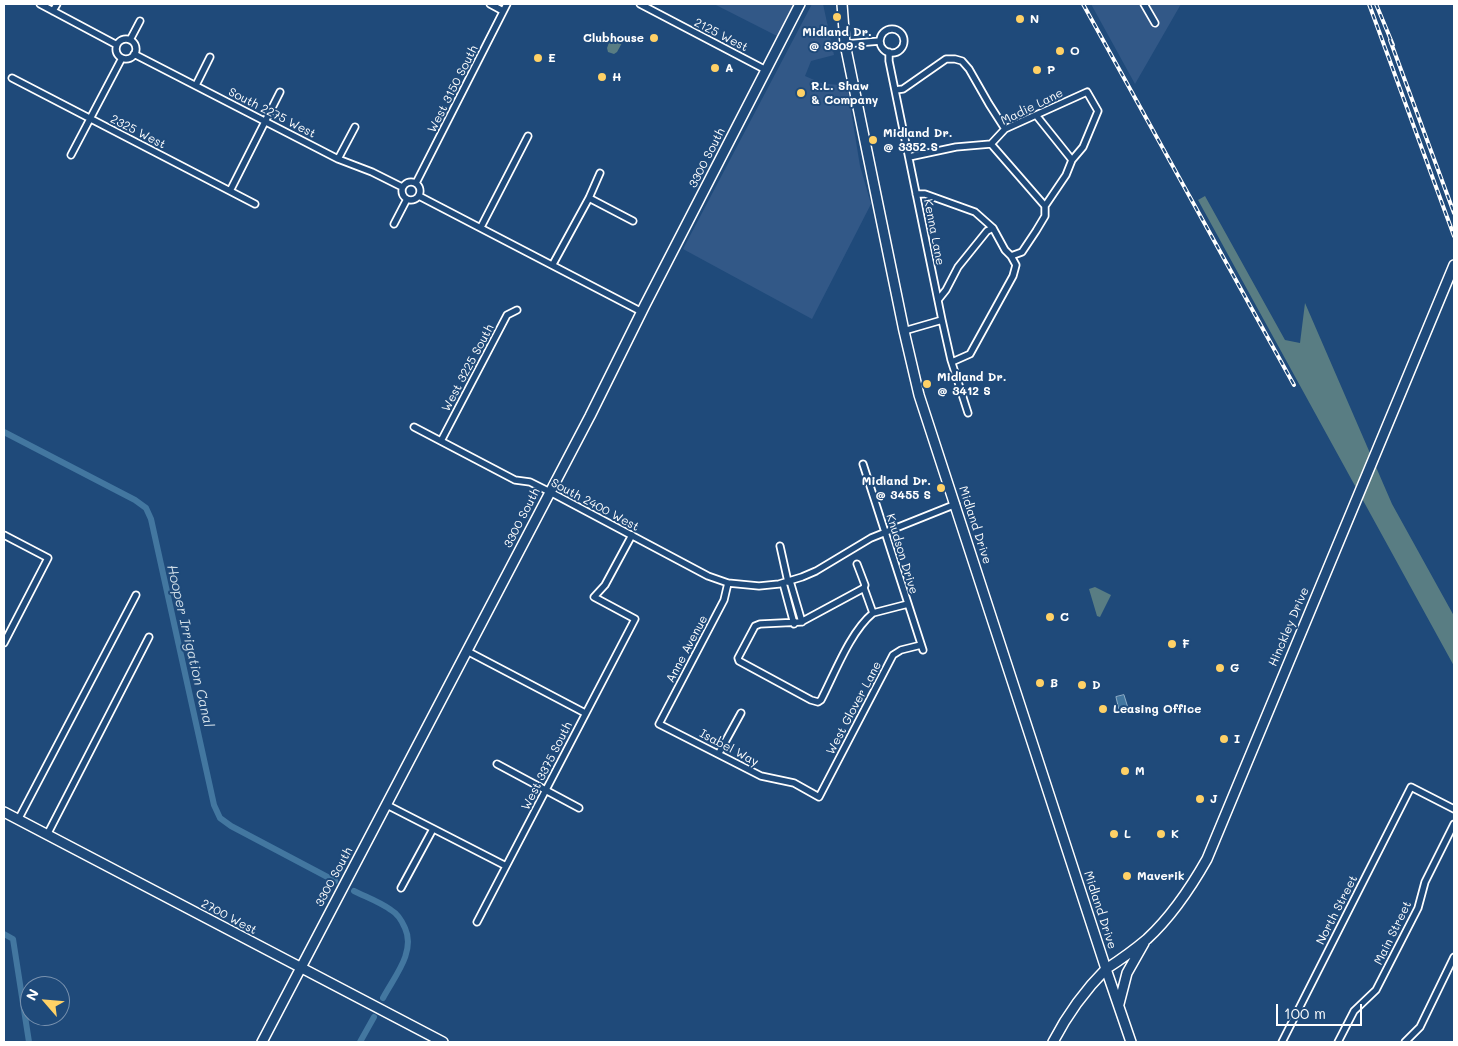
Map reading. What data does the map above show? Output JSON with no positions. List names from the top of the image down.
{
  "streets": {
    "main road": [
      "3300 South",
      "Midland Drive",
      "Hinckley Drive",
      "2700 West"
    ],
    "street": [
      "2125 West",
      "West 3150 South",
      "Madie Lane",
      "South 2275 West",
      "2325 West",
      "Kenna Lane",
      "West 3225 South",
      "South 2400 West",
      "Knudson Drive",
      "Anne Avenue",
      "West Glover Lane",
      "Isabel Way",
      "West 3375 South",
      "North Street",
      "Main Street"
    ]
  },
  "crossings": [
    ["2125 West", "3300 South"],
    ["West 3150 South", "South 2275 West"],
    ["3300 South", "South 2400 West"],
    ["3300 South", "2700 West"],
    ["West 3225 South", "South 2400 West"],
    ["South 2400 West", "Midland Drive"],
    ["South 2400 West", "Knudson Drive"],
    ["South 2400 West", "Anne Avenue"],
    ["South 2400 West", "West 3375 South"],
    ["Midland Drive", "Hinckley Drive"],
    ["Knudson Drive", "West Glover Lane"],
    ["Anne Avenue", "Isabel Way"],
    ["West Glover Lane", "Isabel Way"]
  ],
  "water": ["Hooper Irrigation Canal"],
  "places": [
    "Midland Dr. @ 3309 S",
    "N",
    "Clubhouse",
    "O",
    "E",
    "A",
    "P",
    "H",
    "R.L. Shaw & Company",
    "Midland Dr. @ 3352 S",
    "Midland Dr. @ 3412 S",
    "Midland Dr. @ 3455 S",
    "C",
    "F",
    "G",
    "B",
    "D",
    "Leasing Office",
    "I",
    "M",
    "J",
    "L",
    "K",
    "Maverik"
  ],
  "scale_bar": "100 m",
  "north": "top left"
}
